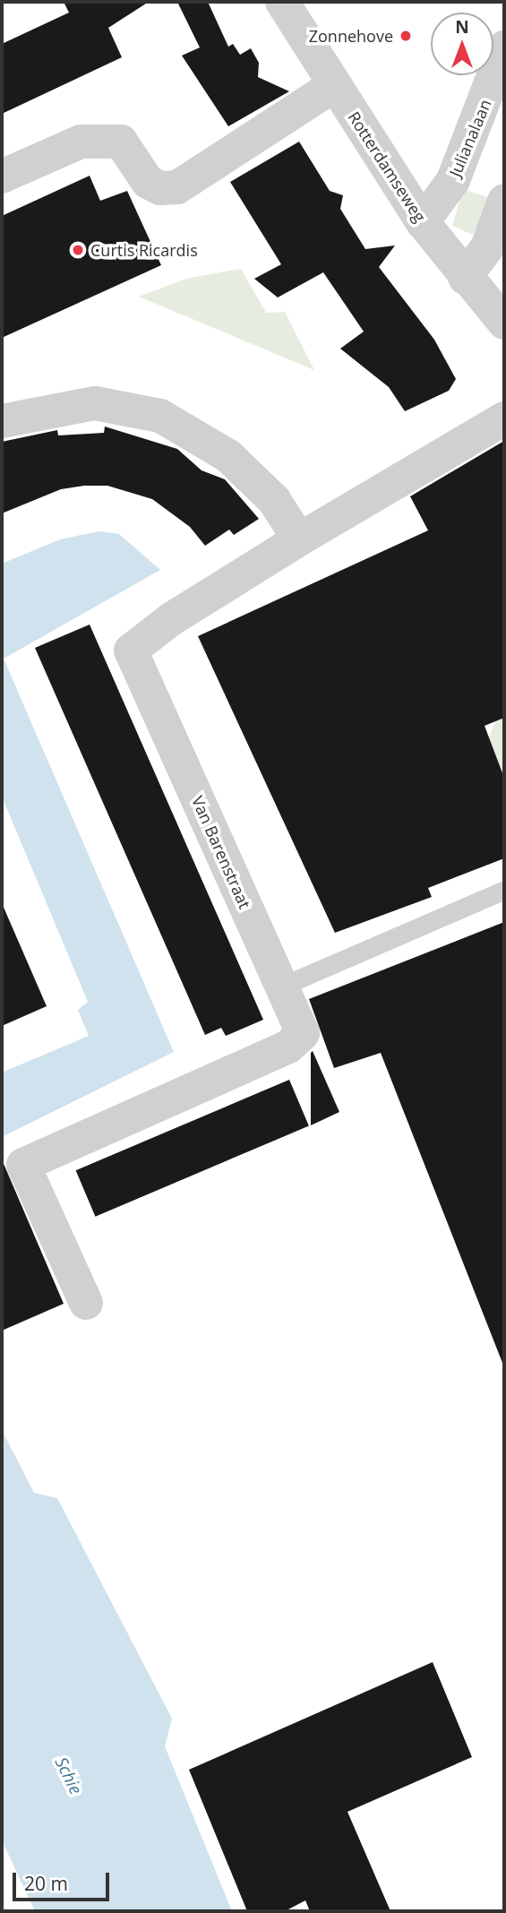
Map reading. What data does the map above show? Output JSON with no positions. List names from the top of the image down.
{
  "streets": {
    "street": ["Julianalaan", "Rotterdamseweg", "Van Barenstraat"]
  },
  "crossings": [
    ["Julianalaan", "Rotterdamseweg"]
  ],
  "water": ["Schie"],
  "places": ["Zonnehove", "Curtis Ricardis"],
  "scale_bar": "20 m",
  "north": "top"
}
